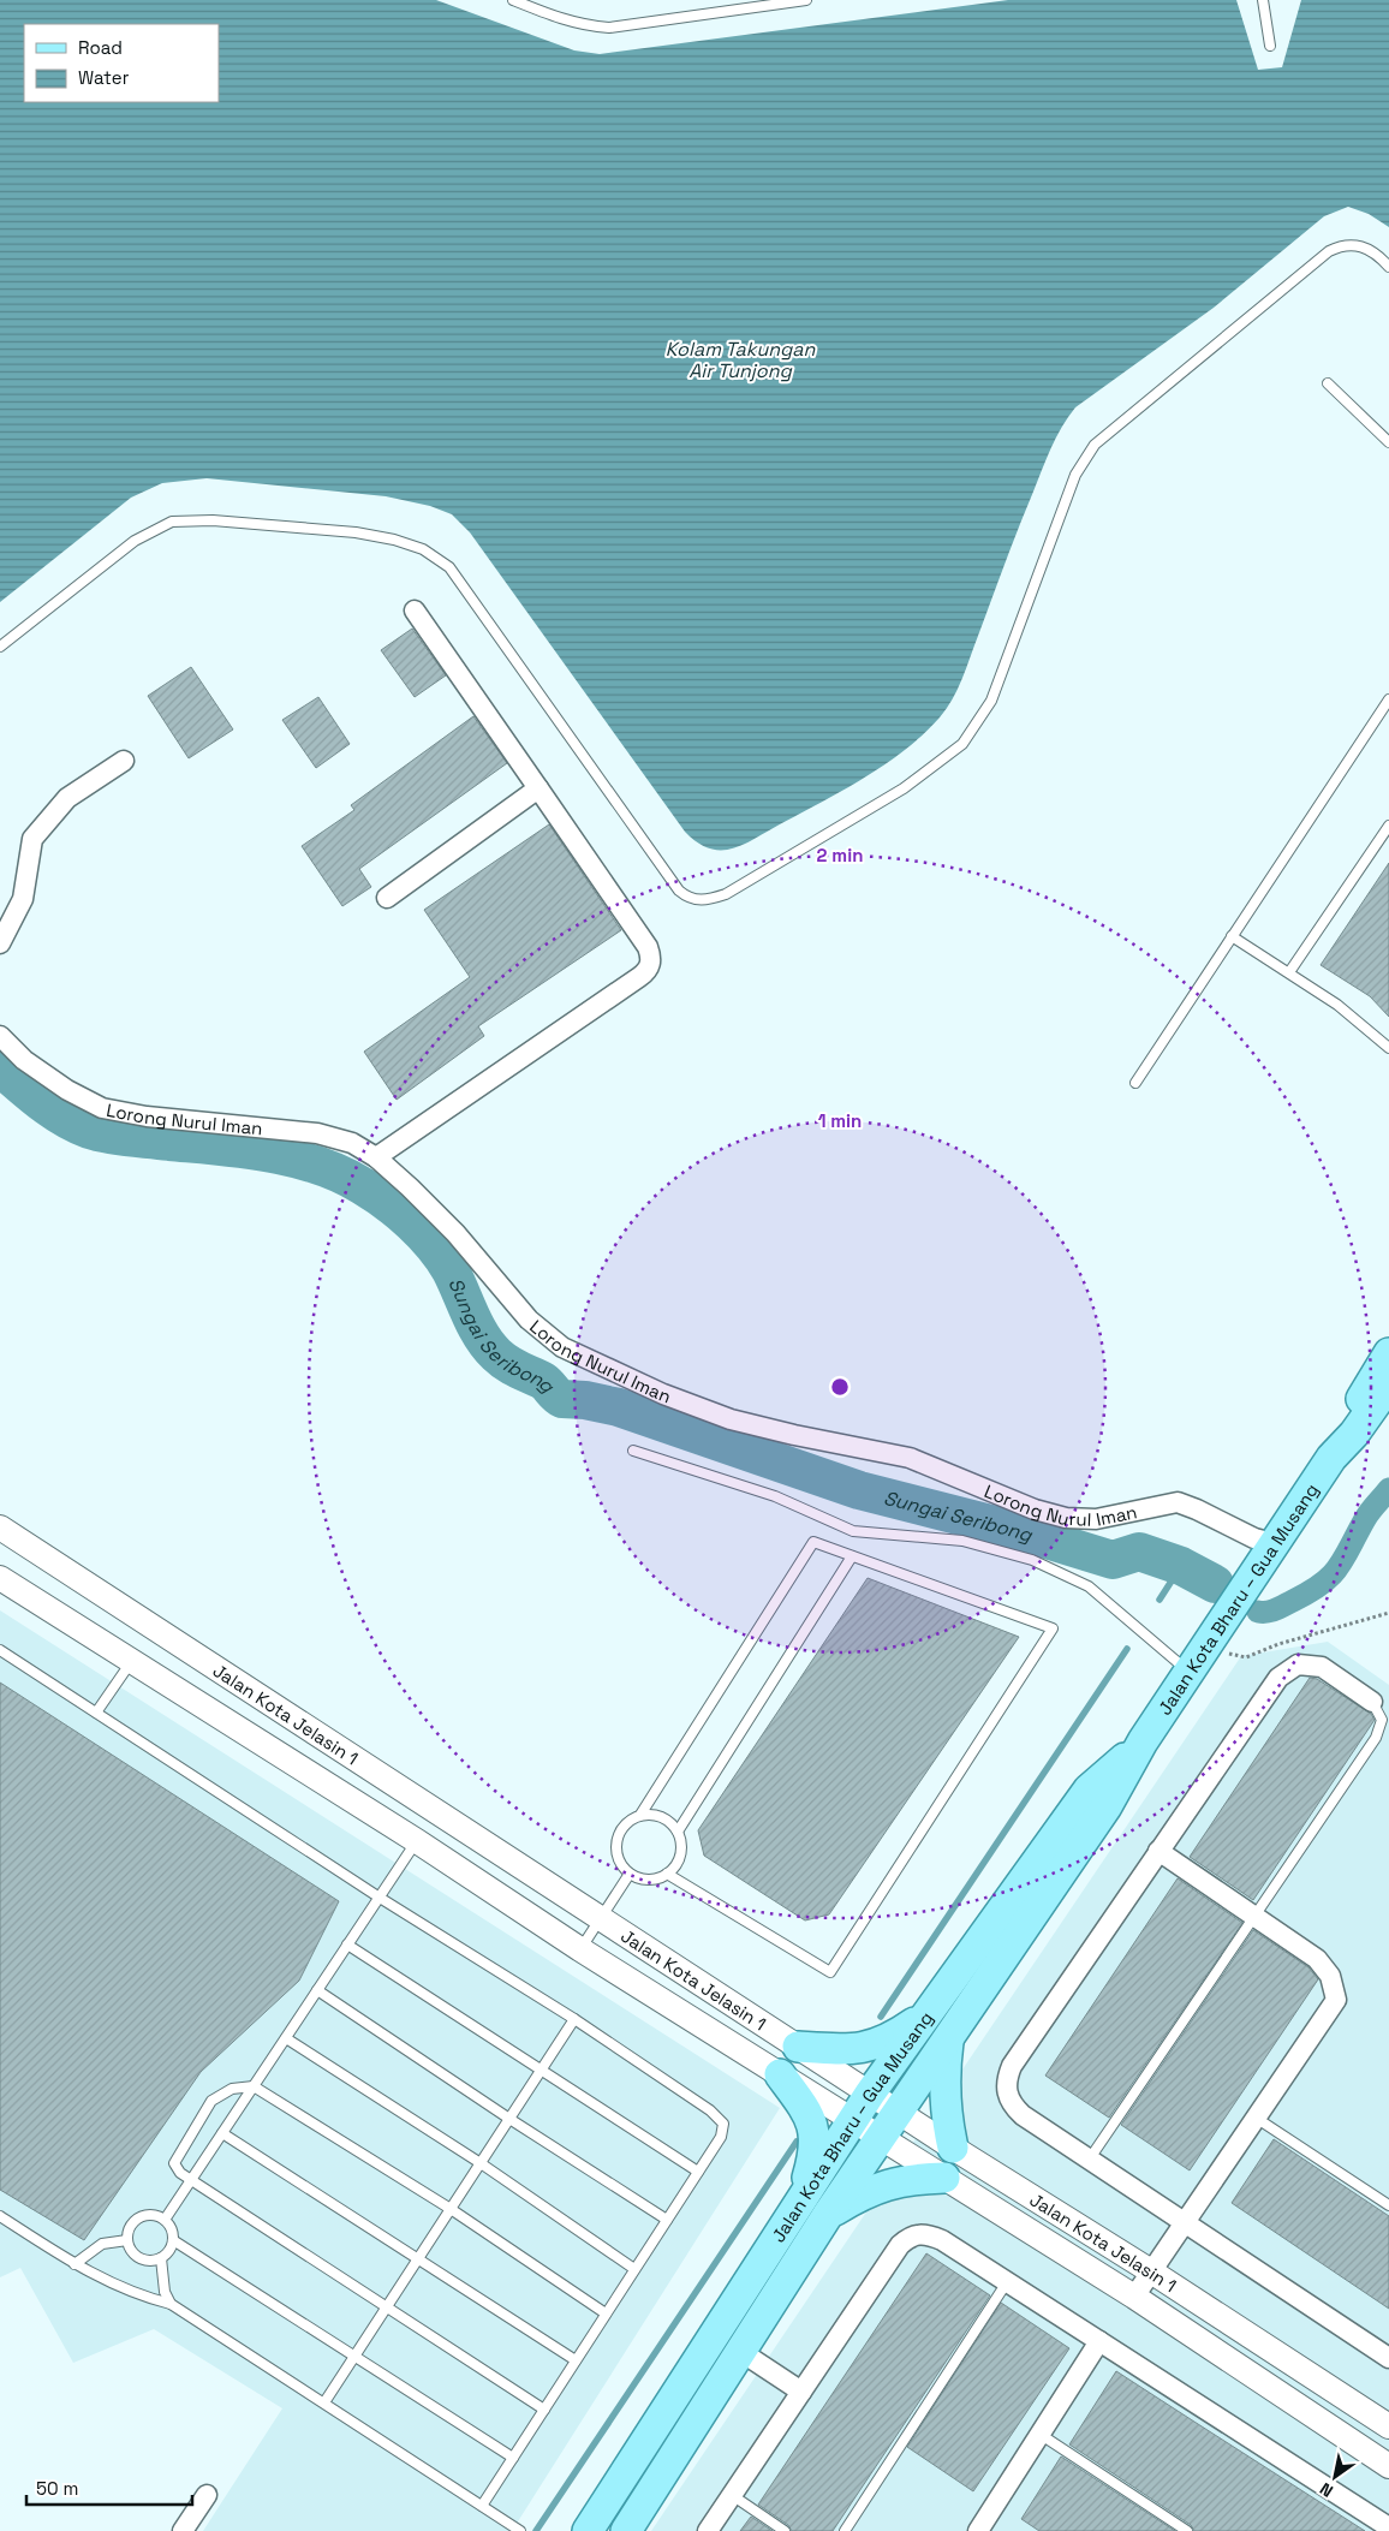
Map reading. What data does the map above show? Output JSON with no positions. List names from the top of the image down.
{
  "streets": {
    "main road": ["Jalan Kota Bharu – Gua Musang"],
    "street": ["Lorong Nurul Iman", "Jalan Kota Jelasin 1"]
  },
  "crossings": [
    ["Lorong Nurul Iman", "Jalan Kota Bharu – Gua Musang"],
    ["Jalan Kota Bharu – Gua Musang", "Jalan Kota Jelasin 1"]
  ],
  "water": ["Kolam Takungan Air Tunjong", "Sungai Seribong"],
  "legend": ["Road", "Water"],
  "scale_bar": "50 m",
  "north": "bottom left",
  "rings": ["2 min", "1 min"]
}
